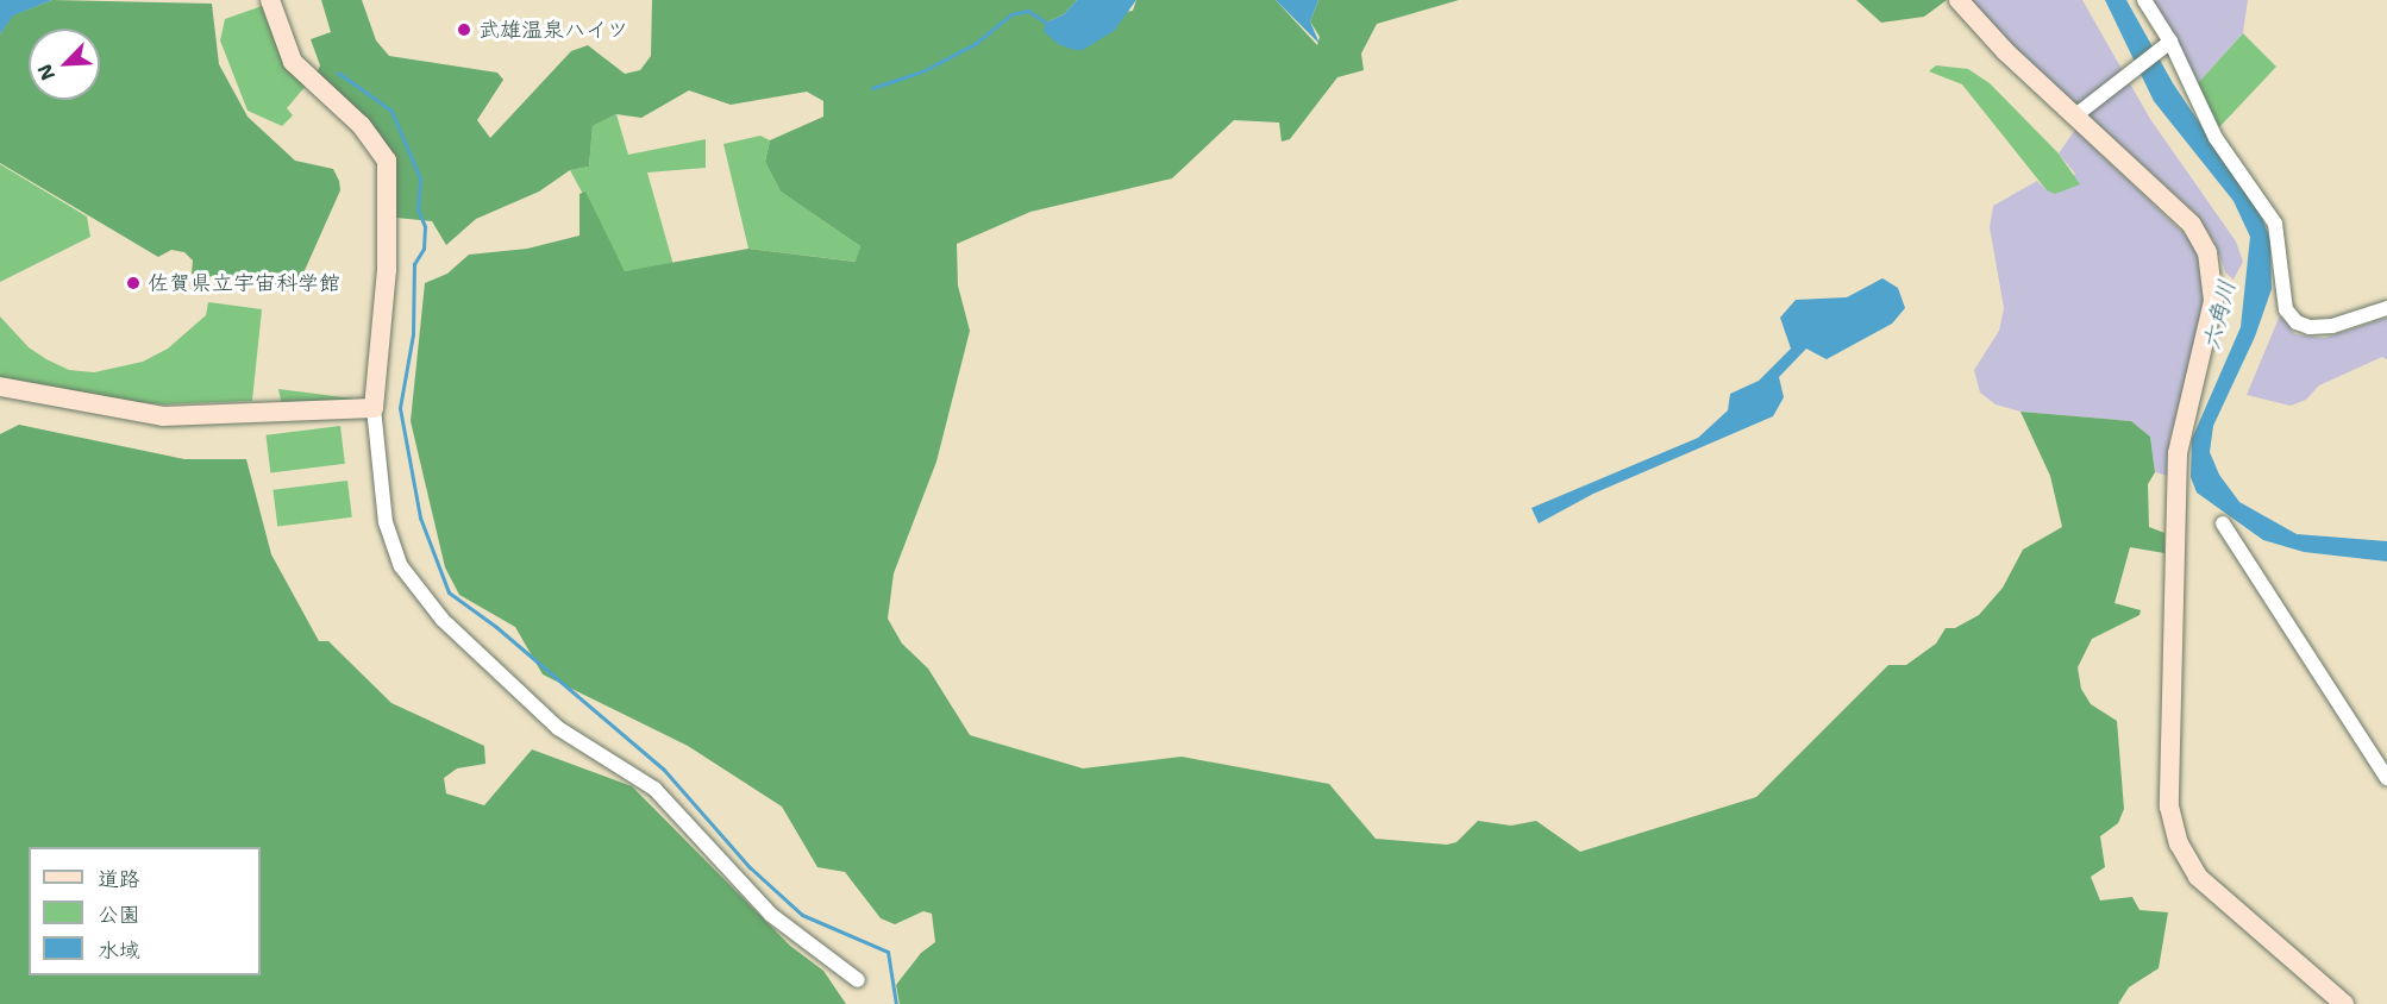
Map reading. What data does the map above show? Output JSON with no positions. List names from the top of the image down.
{
  "water": ["六角川"],
  "places": ["武雄温泉ハイツ", "佐賀県立宇宙科学館"],
  "legend": ["道路", "公園", "水域"],
  "north": "bottom left"
}
